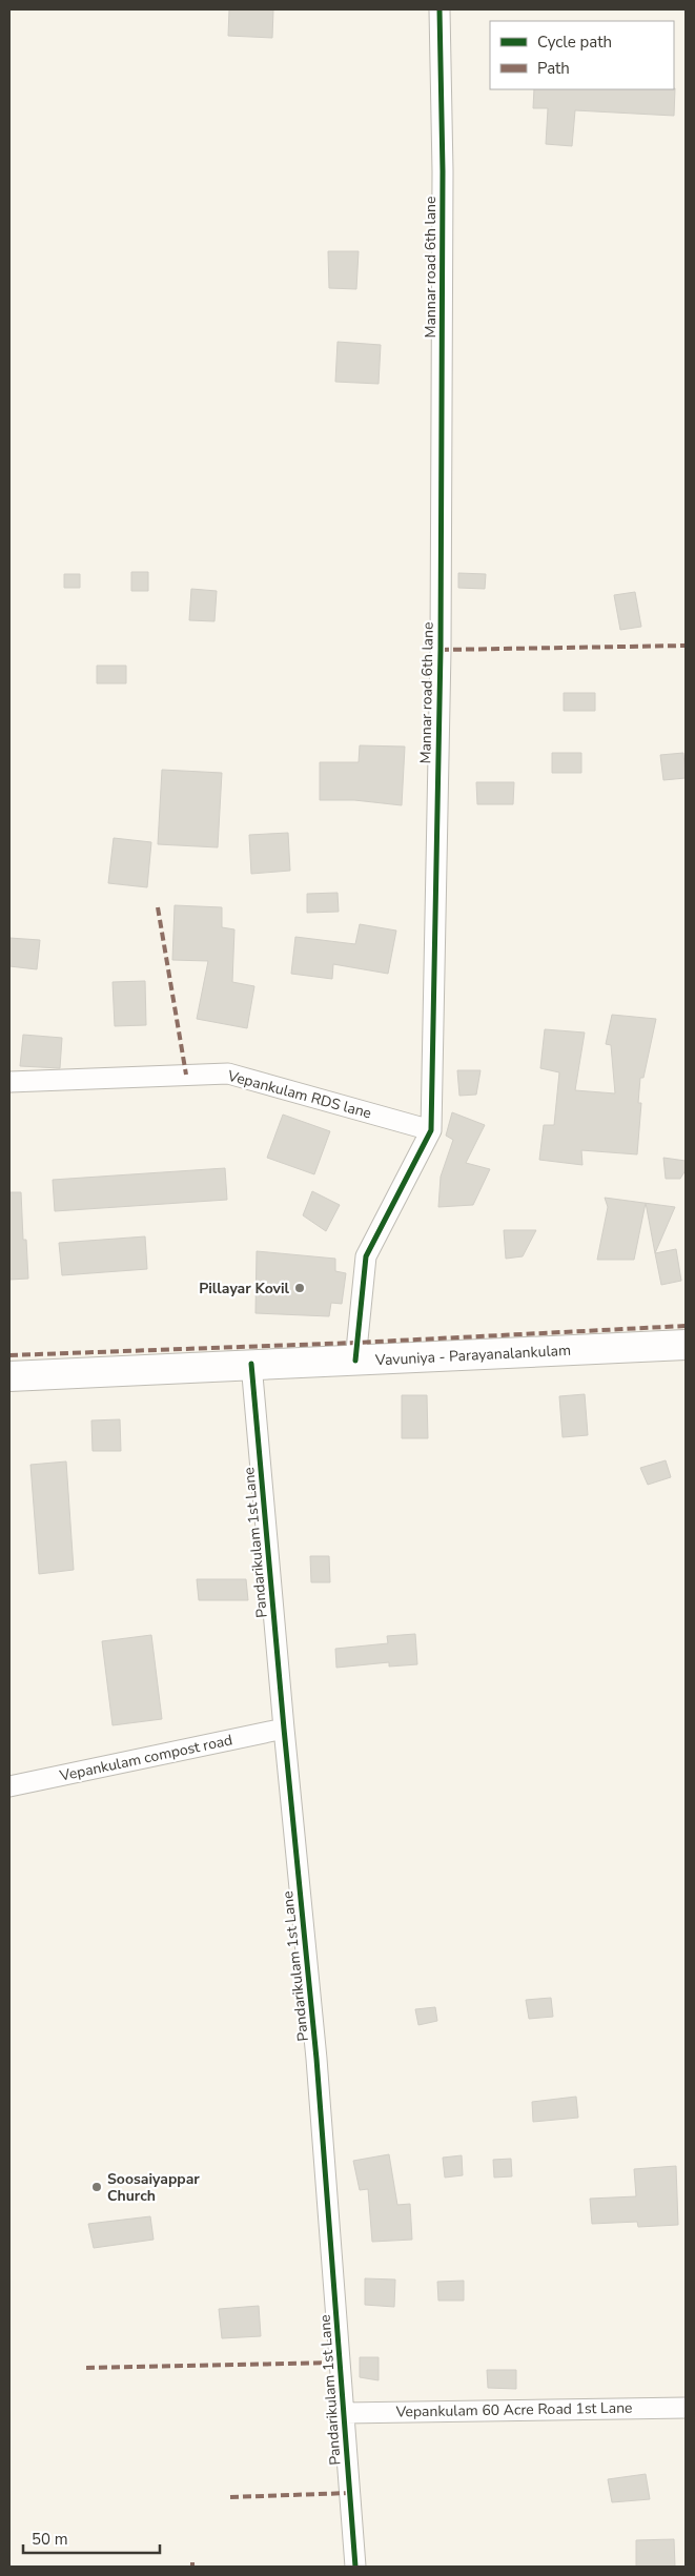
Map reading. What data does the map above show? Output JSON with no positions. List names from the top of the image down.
{
  "streets": {
    "highway": ["Vavuniya - Parayanalankulam"],
    "street": [
      "Mannar road 6th lane",
      "Vepankulam RDS lane",
      "Pandarikulam 1st Lane",
      "Vepankulam compost road",
      "Vepankulam 60 Acre Road 1st Lane"
    ]
  },
  "crossings": [
    ["Mannar road 6th lane", "Vepankulam RDS lane"],
    ["Mannar road 6th lane", "Vavuniya - Parayanalankulam"],
    ["Vavuniya - Parayanalankulam", "Pandarikulam 1st Lane"],
    ["Pandarikulam 1st Lane", "Vepankulam compost road"],
    ["Pandarikulam 1st Lane", "Vepankulam 60 Acre Road 1st Lane"]
  ],
  "places": ["Pillayar Kovil", "Soosaiyappar Church"],
  "legend": ["Cycle path", "Path"],
  "scale_bar": "50 m"
}
